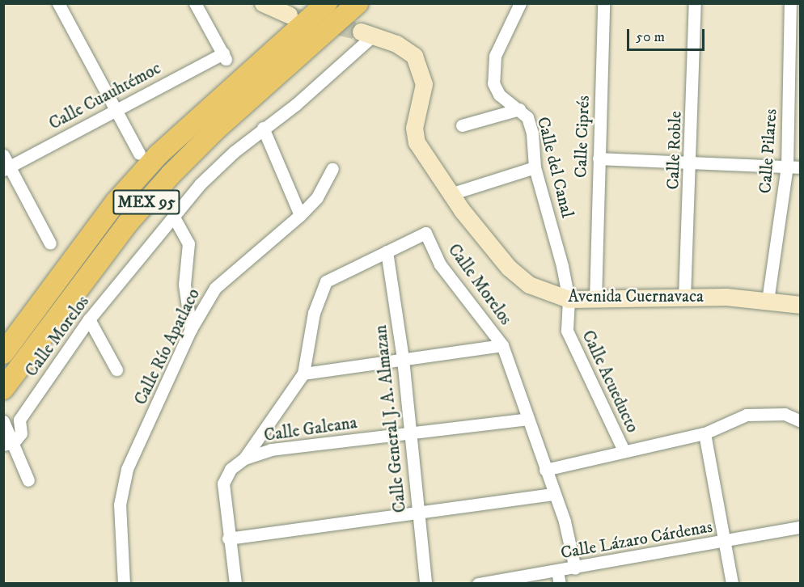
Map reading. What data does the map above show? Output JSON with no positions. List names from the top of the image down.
{
  "streets": {
    "highway": ["MEX 95"],
    "main road": ["Avenida Cuernavaca"],
    "street": [
      "Calle Cuauhtémoc",
      "Calle Ciprés",
      "Calle Roble",
      "Calle Pilares",
      "Calle del Canal",
      "Calle Morelos",
      "Calle Río Apatlaco",
      "Calle Acueducto",
      "Calle General J. A. Almazan",
      "Calle Galeana",
      "Calle Lázaro Cárdenas"
    ]
  },
  "crossings": [
    ["Calle Ciprés", "Avenida Cuernavaca"],
    ["Calle Roble", "Avenida Cuernavaca"],
    ["Calle Pilares", "Avenida Cuernavaca"],
    ["Calle del Canal", "Avenida Cuernavaca"],
    ["Calle del Canal", "Calle Acueducto"],
    ["Calle Morelos", "Avenida Cuernavaca"],
    ["Calle Morelos", "Calle Acueducto"],
    ["Calle Morelos", "Calle General J. A. Almazan"],
    ["Calle Morelos", "Calle Galeana"],
    ["Calle Morelos", "Calle Lázaro Cárdenas"],
    ["Avenida Cuernavaca", "Calle Acueducto"],
    ["Calle General J. A. Almazan", "Calle Galeana"]
  ],
  "scale_bar": "50 m"
}
